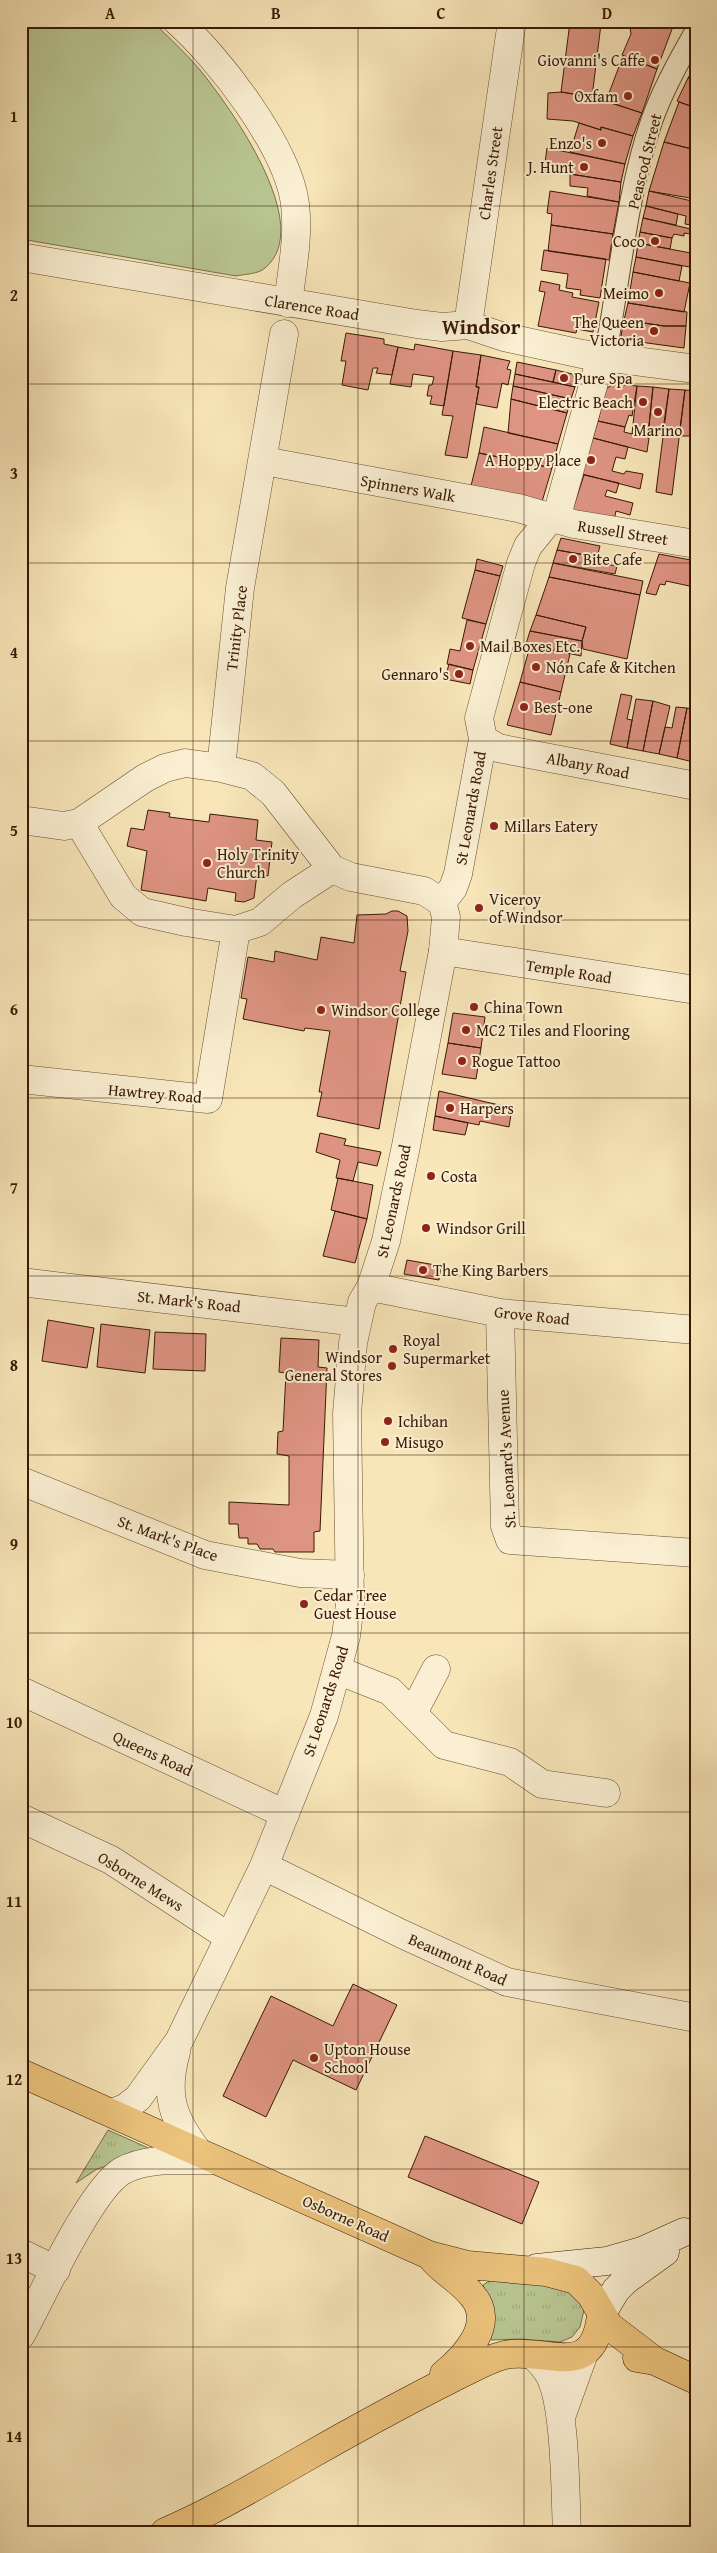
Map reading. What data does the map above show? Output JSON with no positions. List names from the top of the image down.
{
  "streets": {
    "main road": ["Osborne Road"],
    "street": [
      "Peascod Street",
      "Charles Street",
      "Clarence Road",
      "Spinners Walk",
      "Russell Street",
      "Trinity Place",
      "Albany Road",
      "St Leonards Road",
      "Temple Road",
      "Hawtrey Road",
      "St. Mark's Road",
      "Grove Road",
      "St. Leonard's Avenue",
      "St. Mark's Place",
      "Queens Road",
      "Osborne Mews",
      "Beaumont Road"
    ]
  },
  "crossings": [
    ["Peascod Street", "Clarence Road"],
    ["Peascod Street", "St Leonards Road"],
    ["Charles Street", "Clarence Road"],
    ["Clarence Road", "St Leonards Road"],
    ["Spinners Walk", "Russell Street"],
    ["Spinners Walk", "Trinity Place"],
    ["Spinners Walk", "St Leonards Road"],
    ["Russell Street", "St Leonards Road"],
    ["Albany Road", "St Leonards Road"],
    ["St Leonards Road", "Temple Road"],
    ["St Leonards Road", "St. Mark's Road"],
    ["St Leonards Road", "Grove Road"],
    ["St Leonards Road", "St. Mark's Place"],
    ["St Leonards Road", "Queens Road"],
    ["St Leonards Road", "Osborne Mews"],
    ["St Leonards Road", "Beaumont Road"],
    ["St Leonards Road", "Osborne Road"],
    ["Grove Road", "St. Leonard's Avenue"]
  ],
  "districts": ["Windsor"],
  "places": [
    "Giovanni's Caffe",
    "Oxfam",
    "Enzo's",
    "J. Hunt",
    "Coco",
    "Meimo",
    "The Queen Victoria",
    "Pure Spa",
    "Electric Beach",
    "Marino",
    "A Hoppy Place",
    "Bite Cafe",
    "Mail Boxes Etc.",
    "Nón Cafe & Kitchen",
    "Gennaro's",
    "Best-one",
    "Millars Eatery",
    "Holy Trinity Church",
    "Viceroy of Windsor",
    "China Town",
    "Windsor College",
    "MC2 Tiles and Flooring",
    "Rogue Tattoo",
    "Harpers",
    "Costa",
    "Windsor Grill",
    "The King Barbers",
    "Royal Supermarket",
    "Windsor General Stores",
    "Ichiban",
    "Misugo",
    "Cedar Tree Guest House",
    "Upton House School"
  ],
  "grid": {
    "columns": [
      "A",
      "B",
      "C",
      "D"
    ],
    "rows": [
      "1",
      "2",
      "3",
      "4",
      "5",
      "6",
      "7",
      "8",
      "9",
      "10",
      "11",
      "12",
      "13",
      "14"
    ]
  }
}
